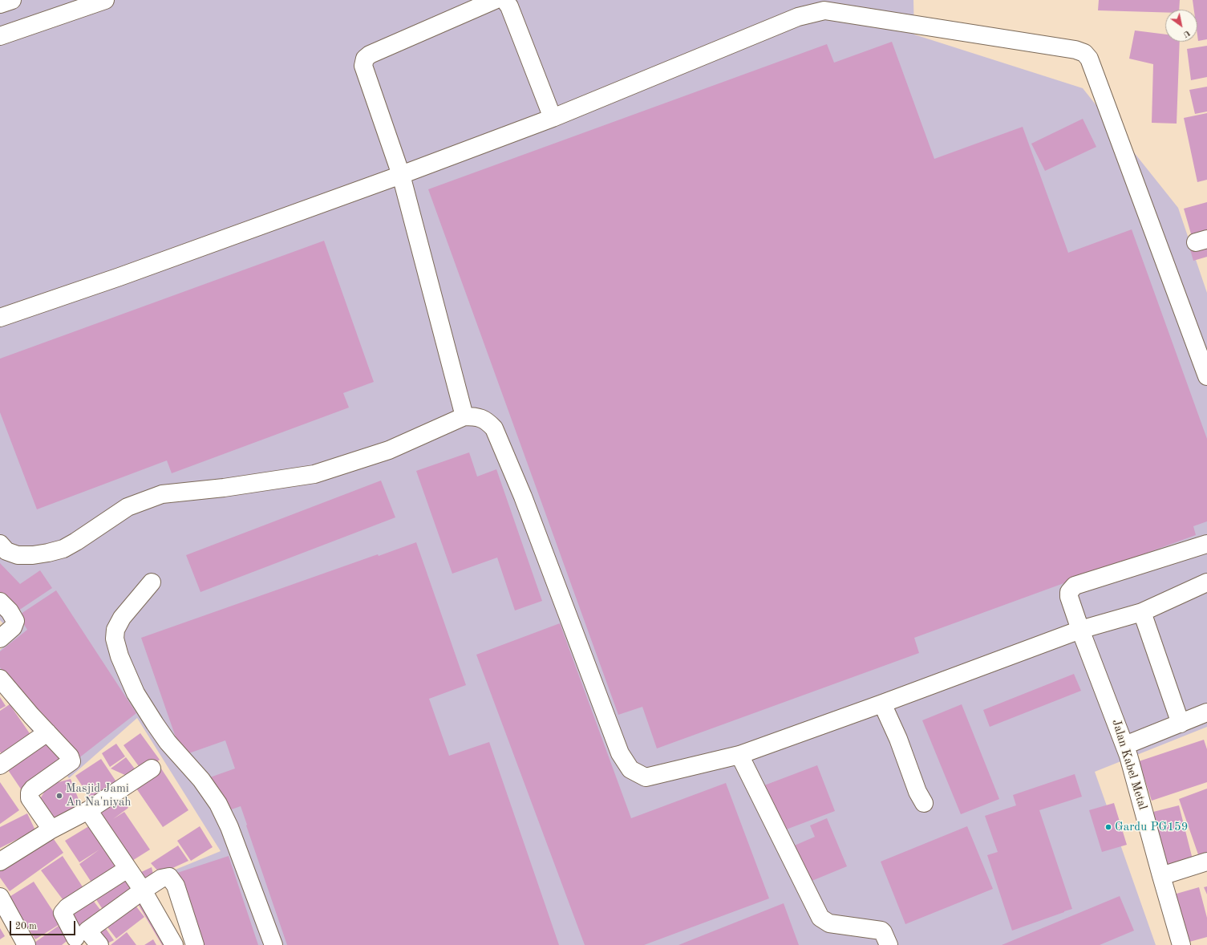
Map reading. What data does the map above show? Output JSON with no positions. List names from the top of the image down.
{
  "streets": {
    "main road": ["Jalan Kabel Metal"]
  },
  "places": ["Masjid Jami An Na'niyah", "Gardu PG159"],
  "scale_bar": "20 m",
  "north": "bottom right"
}
